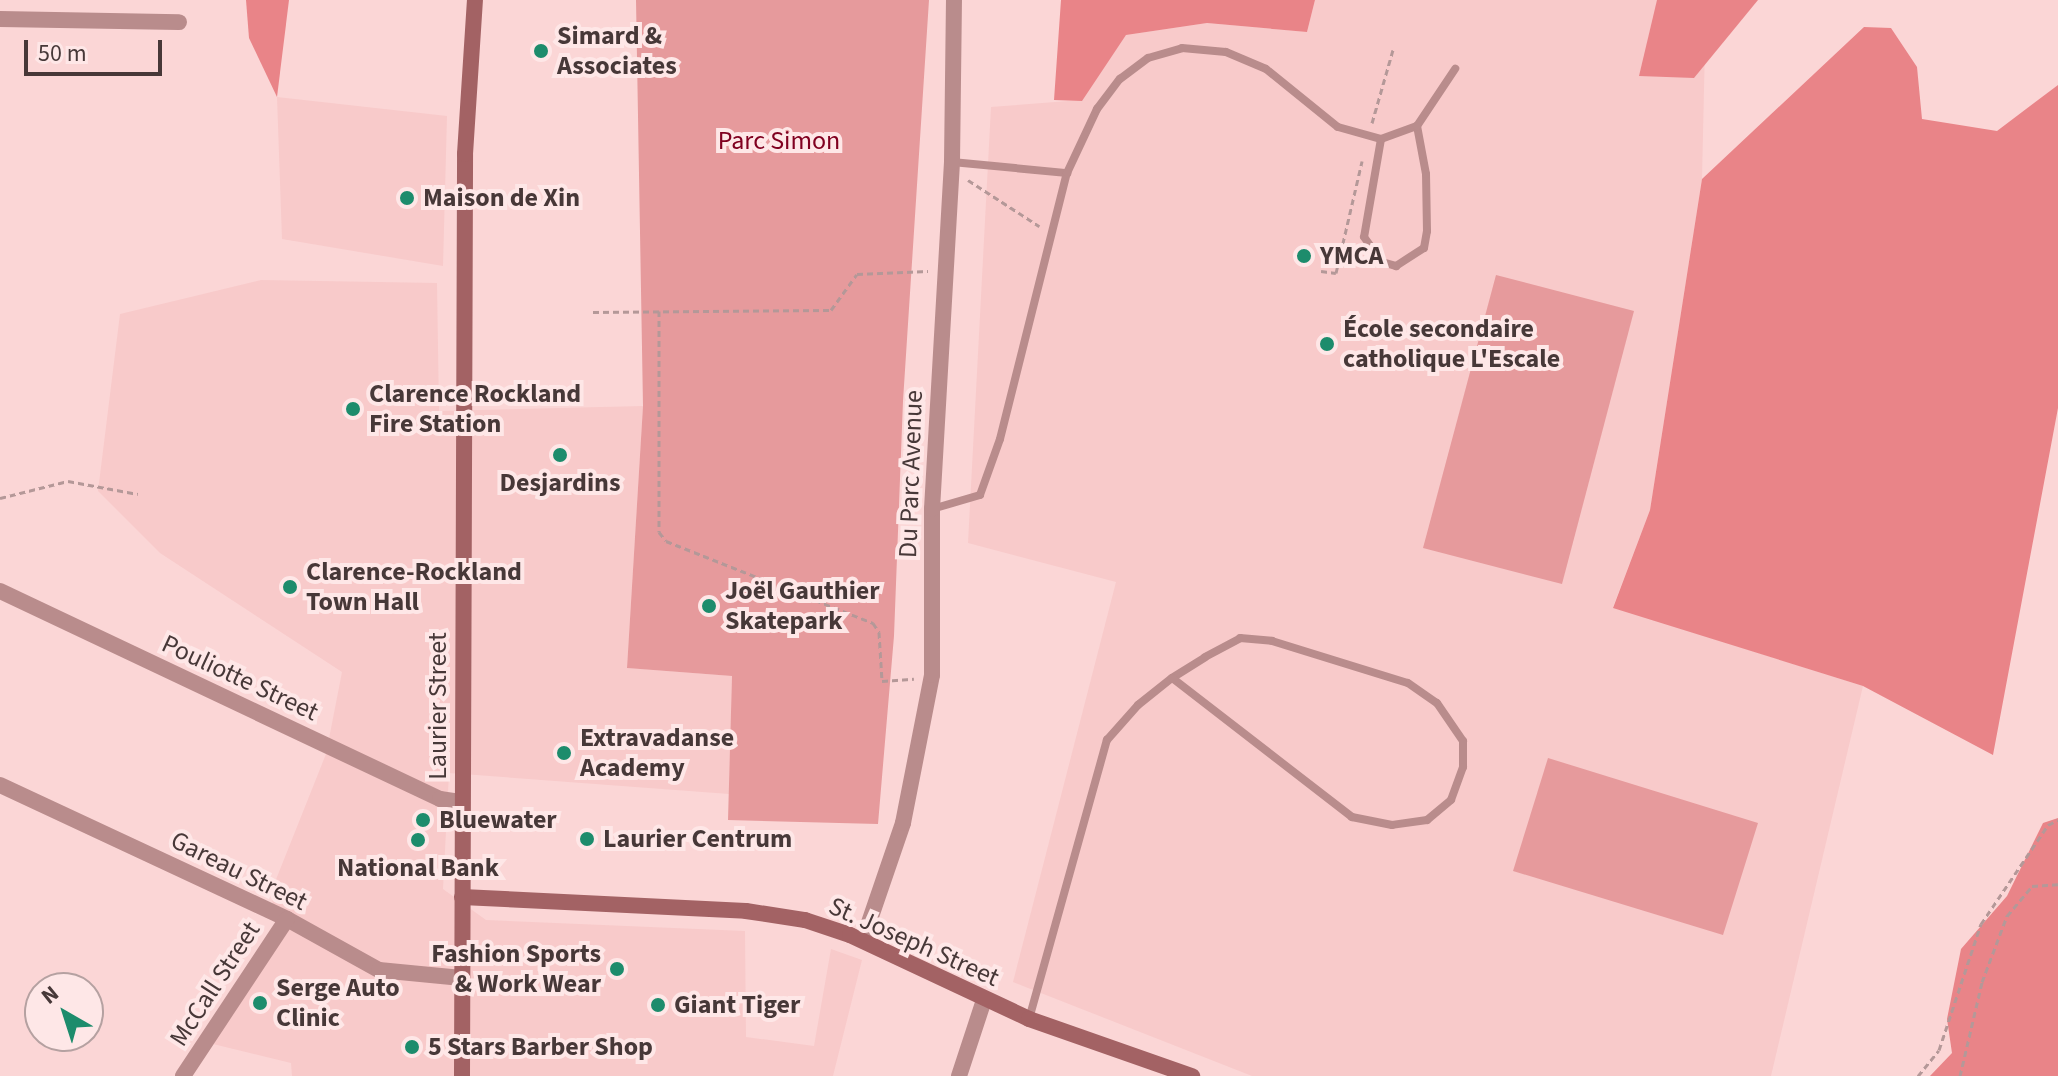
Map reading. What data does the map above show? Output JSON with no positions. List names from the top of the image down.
{
  "streets": {
    "main road": ["Laurier Street", "St. Joseph Street"],
    "street": [
      "Du Parc Avenue",
      "Pouliotte Street",
      "Gareau Street",
      "McCall Street"
    ]
  },
  "crossings": [
    ["Du Parc Avenue", "St. Joseph Street"],
    ["Pouliotte Street", "Laurier Street"],
    ["Laurier Street", "Gareau Street"],
    ["Laurier Street", "St. Joseph Street"],
    ["Gareau Street", "McCall Street"]
  ],
  "parks": ["Parc Simon"],
  "places": [
    "Simard & Associates",
    "Maison de Xin",
    "YMCA",
    "École secondaire catholique L'Escale",
    "Clarence Rockland Fire Station",
    "Desjardins",
    "Clarence-Rockland Town Hall",
    "Joël Gauthier Skatepark",
    "Extravadanse Academy",
    "Bluewater",
    "Laurier Centrum",
    "National Bank",
    "Fashion Sports & Work Wear",
    "Serge Auto Clinic",
    "Giant Tiger",
    "5 Stars Barber Shop"
  ],
  "scale_bar": "50 m",
  "north": "top left"
}
